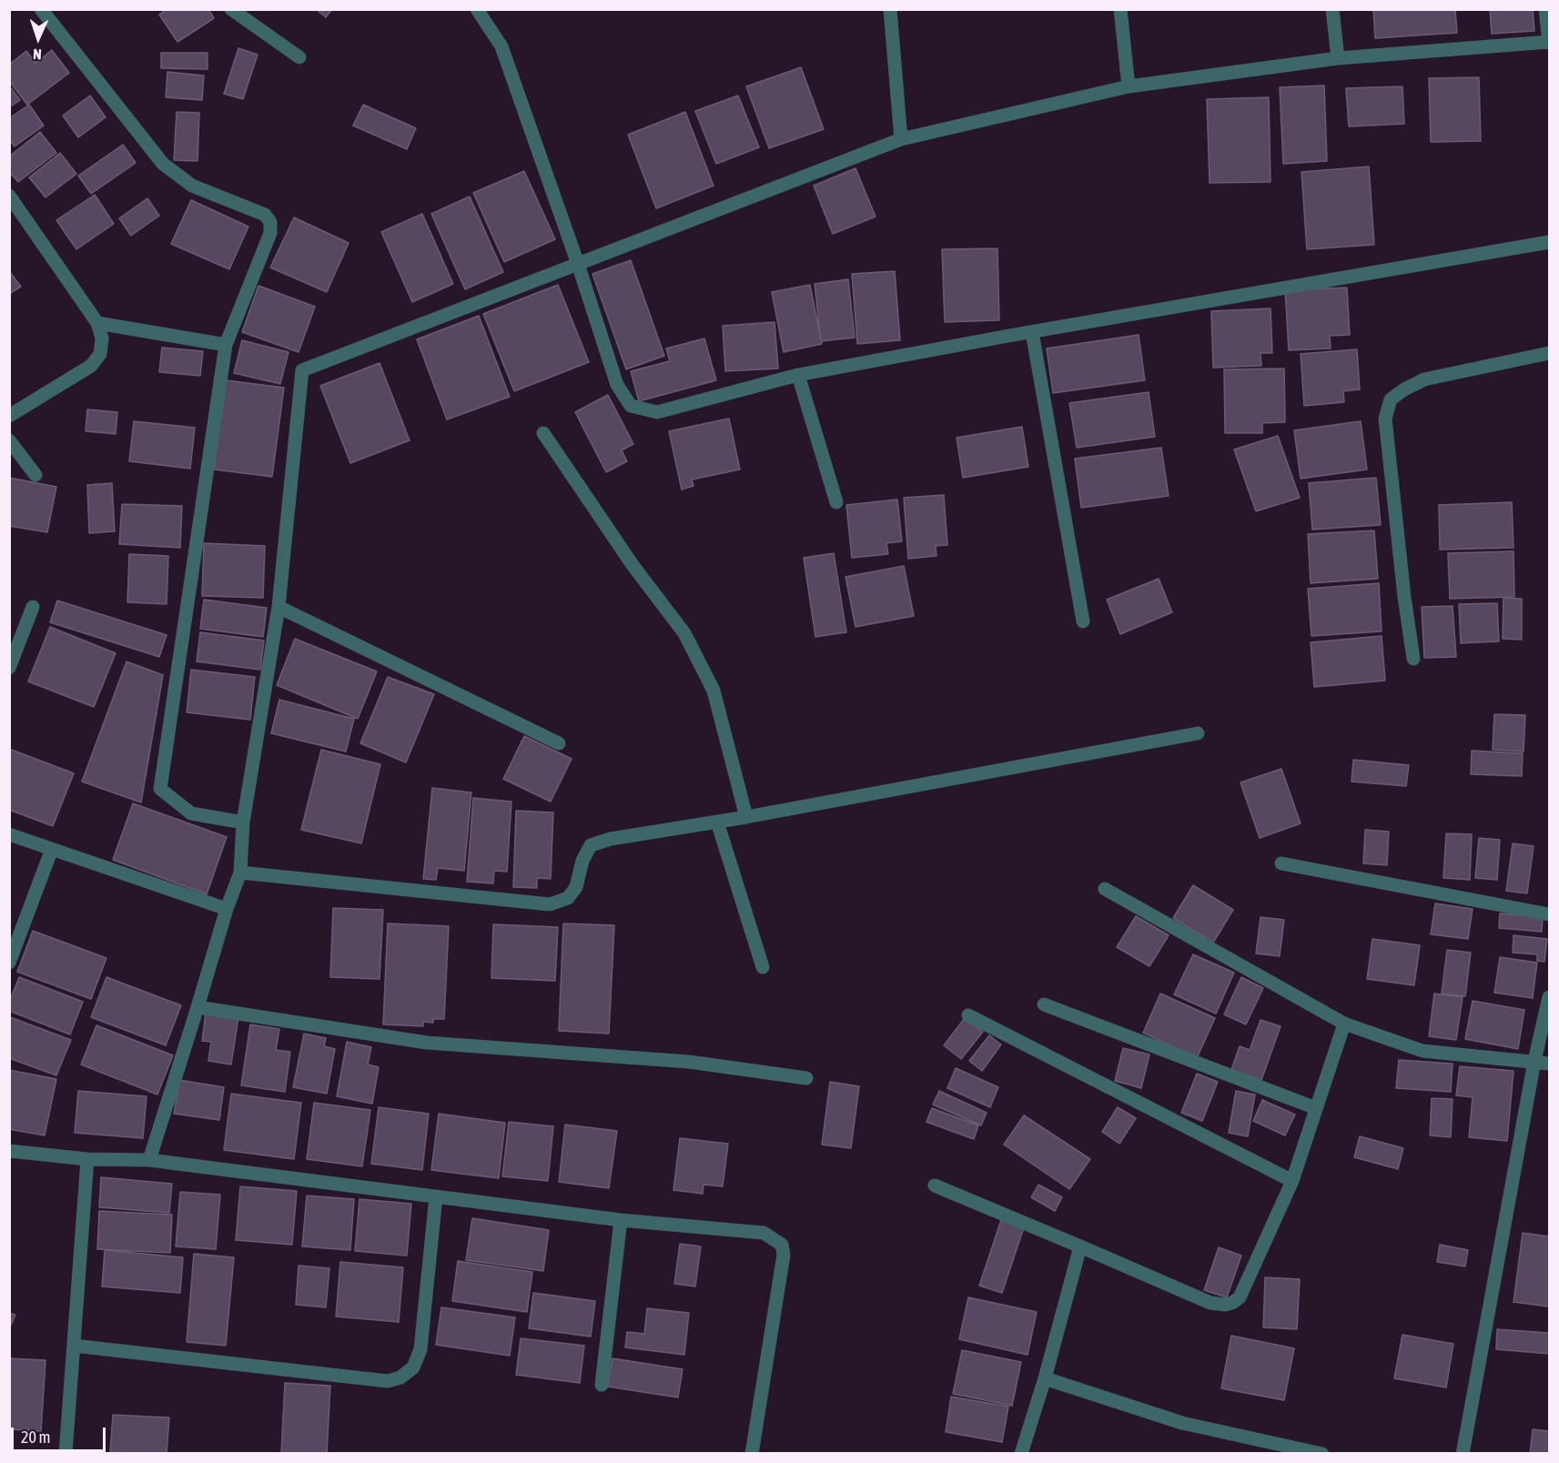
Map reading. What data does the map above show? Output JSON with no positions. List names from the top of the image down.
{
  "scale_bar": "20 m",
  "north": "bottom"
}
